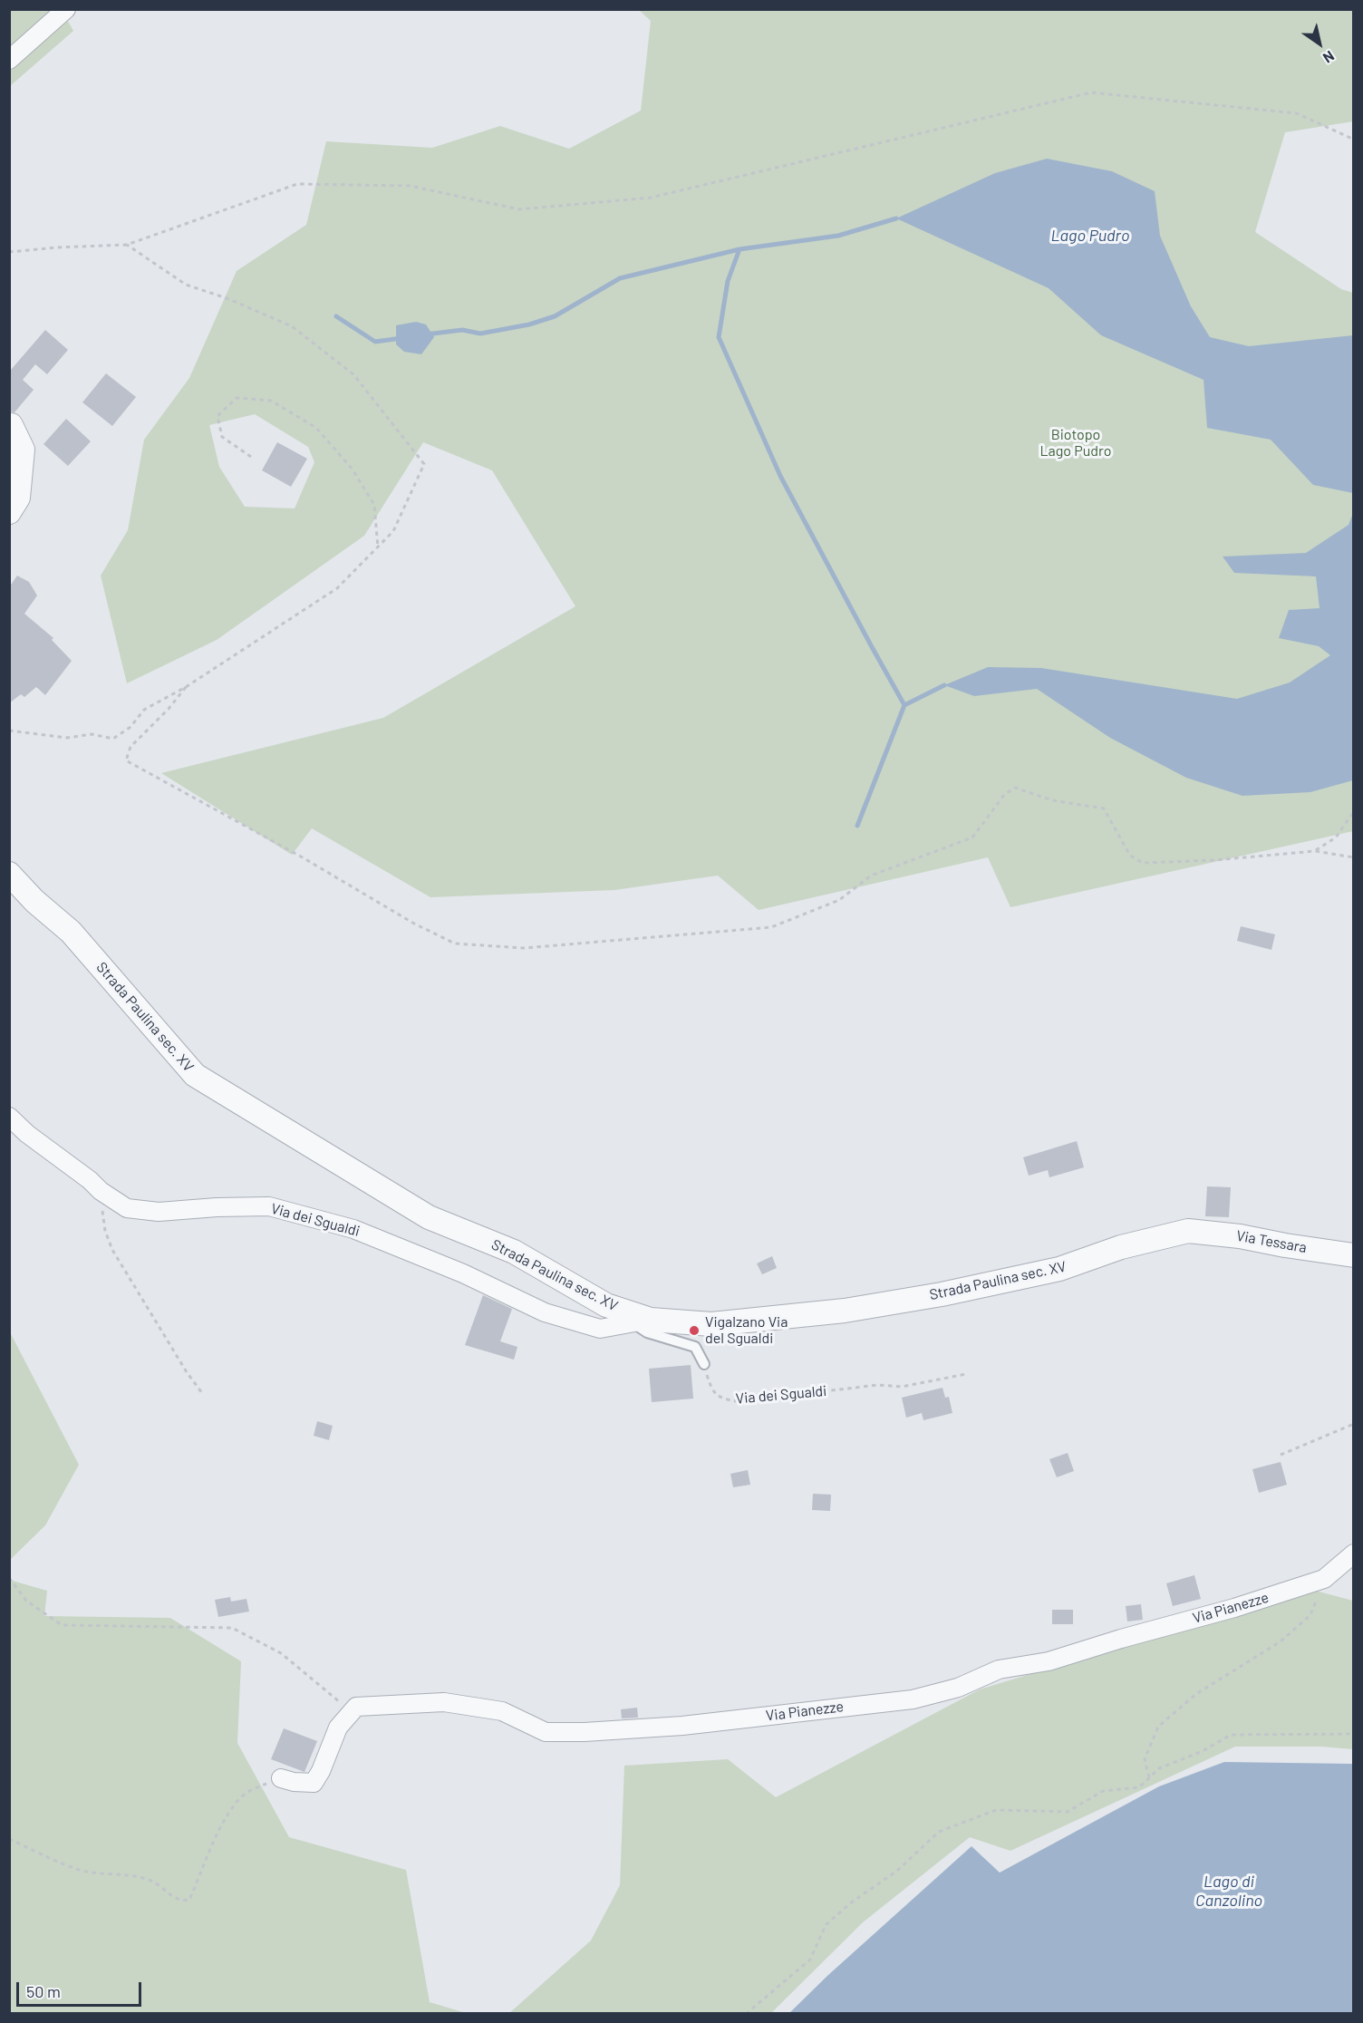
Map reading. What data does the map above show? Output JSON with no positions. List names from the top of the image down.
{
  "streets": {
    "street": [
      "Strada Paulina sec. XV",
      "Via dei Sgualdi",
      "Via Tessara",
      "Via Pianezze"
    ]
  },
  "crossings": [
    ["Strada Paulina sec. XV", "Via dei Sgualdi"],
    ["Strada Paulina sec. XV", "Via Tessara"]
  ],
  "water": ["Lago Pudro", "Lago di Canzolino"],
  "parks": ["Biotopo Lago Pudro"],
  "places": ["Vigalzano Via del Sgualdi"],
  "scale_bar": "50 m",
  "north": "bottom right"
}
